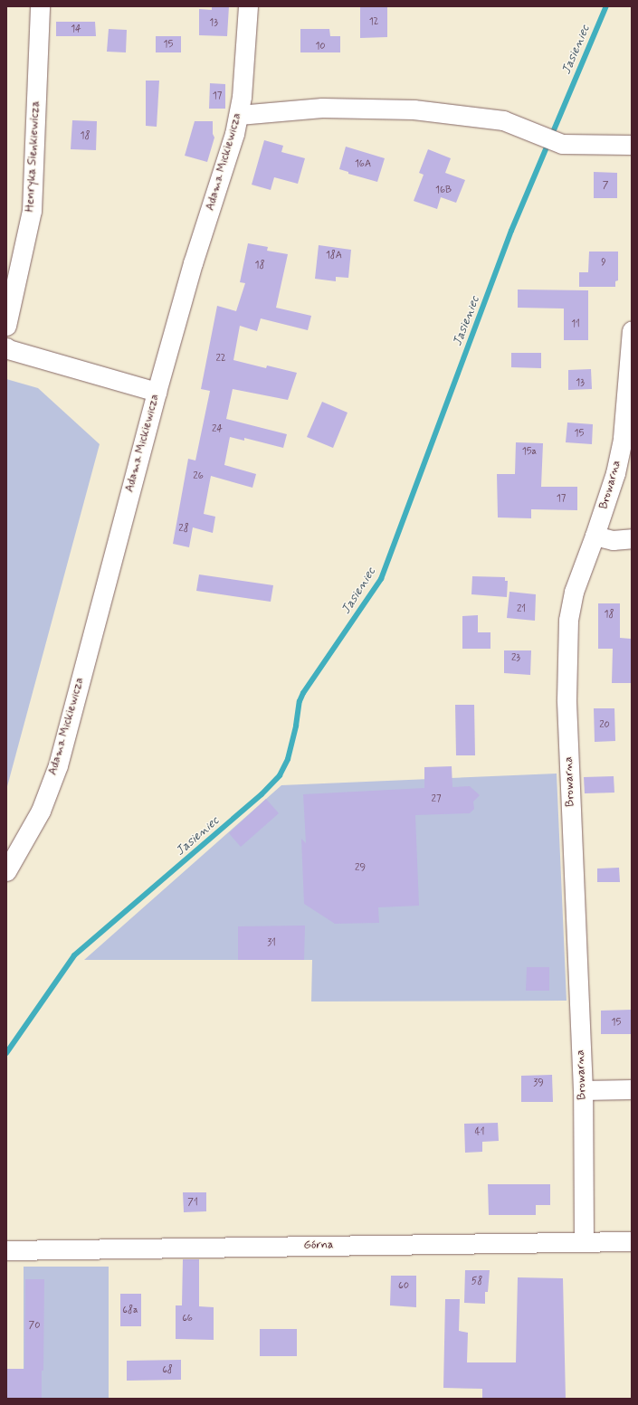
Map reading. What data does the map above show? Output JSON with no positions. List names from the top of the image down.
{
  "streets": {
    "street": [
      "Henryka Sienkiewicza",
      "Adama Mickiewicza",
      "Browarna",
      "Górna"
    ]
  },
  "crossings": [
    ["Browarna", "Górna"]
  ],
  "water": ["Jasieniec"],
  "house_numbers": [
    "12",
    "13",
    "14",
    "15",
    "10",
    "17",
    "18",
    "16A",
    "7",
    "16B",
    "18A",
    "9",
    "18",
    "11",
    "22",
    "13",
    "24",
    "15",
    "15a",
    "26",
    "17",
    "28",
    "21",
    "18",
    "23",
    "20",
    "27",
    "29",
    "31",
    "15",
    "39",
    "41",
    "71",
    "58",
    "60",
    "68a",
    "66",
    "70",
    "68"
  ]
}
